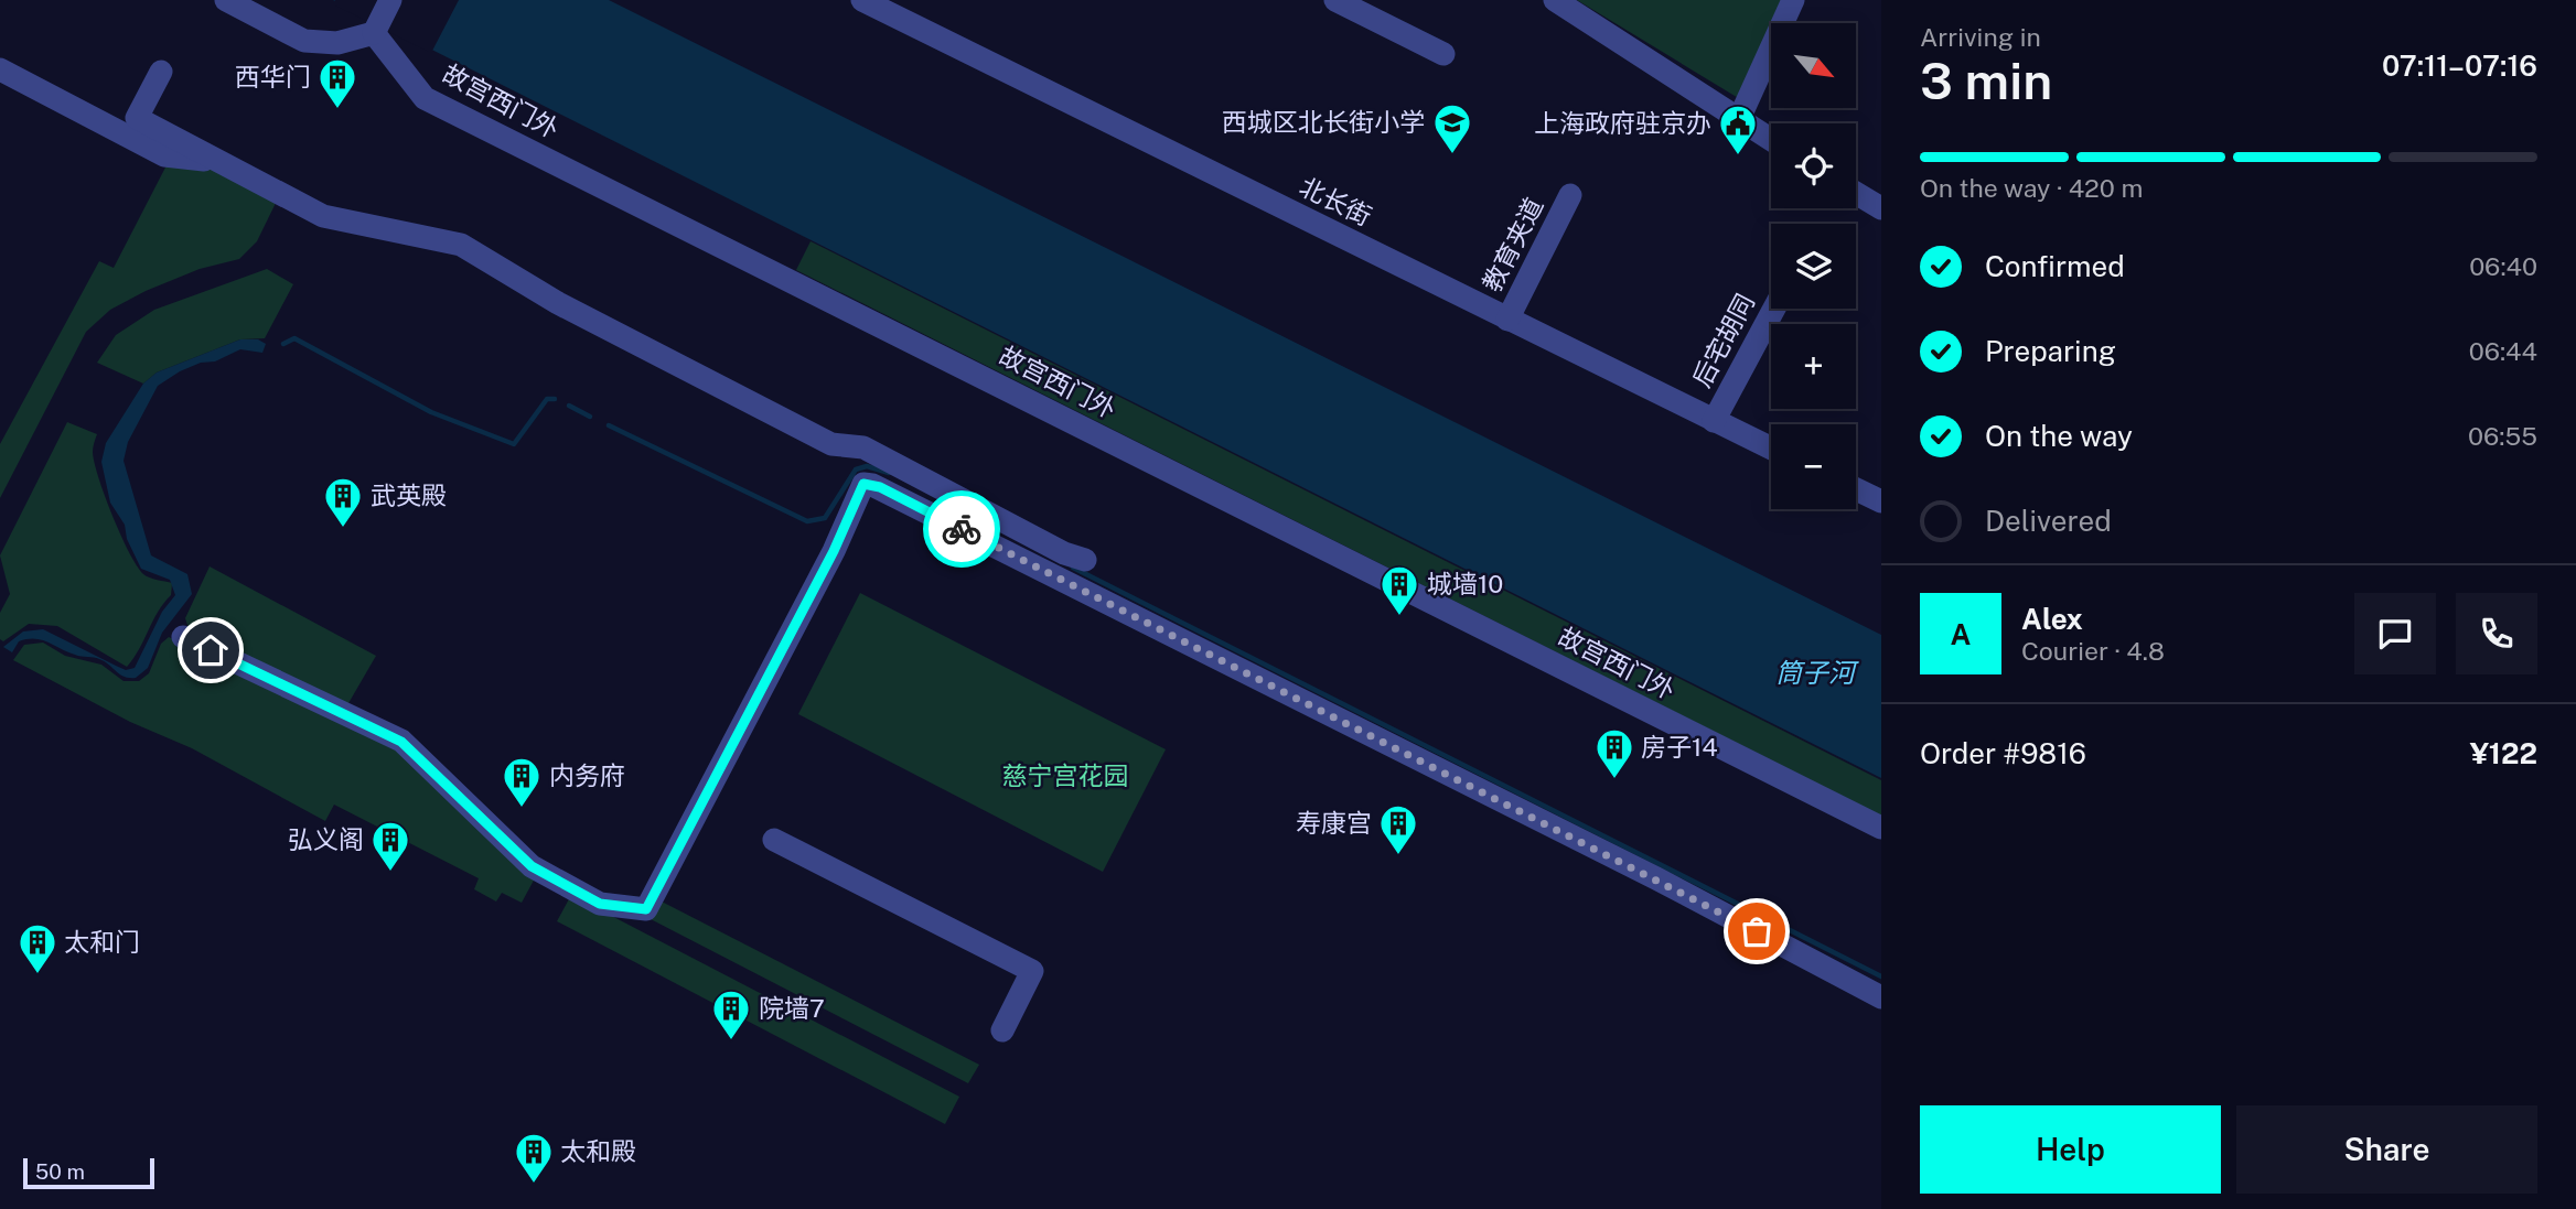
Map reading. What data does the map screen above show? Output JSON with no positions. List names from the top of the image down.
{
  "streets": {
    "street": [
      "故宫西门外",
      "北长街",
      "教育夹道",
      "后宅胡同"
    ]
  },
  "crossings": [
    ["北长街", "教育夹道"],
    ["北长街", "后宅胡同"]
  ],
  "water": ["筒子河"],
  "parks": ["慈宁宫花园"],
  "places": {
    "building": [
      "西华门",
      "武英殿",
      "城墙10",
      "房子14",
      "内务府",
      "寿康宫",
      "弘义阁",
      "太和门",
      "院墙7",
      "太和殿"
    ],
    "school or university": ["西城区北长街小学"],
    "public building": ["上海政府驻京办"]
  },
  "scale_bar": "50 m",
  "north": "bottom right",
  "page": {
    "heading": ["3 min", "Arriving in", "07:11–07:16"],
    "panel": [
      "Alex",
      "Courier · 4.8",
      "Order #9816",
      "¥122"
    ],
    "map_buttons": ["+", "−"],
    "bar": "On the way · 420 m",
    "list": [
      ["Confirmed", "06:40"],
      ["Preparing", "06:44"],
      ["On the way", "06:55"],
      "Delivered"
    ],
    "round": "A",
    "buttons": ["Help", "Share"],
    "scale": "50 m"
  }
}
